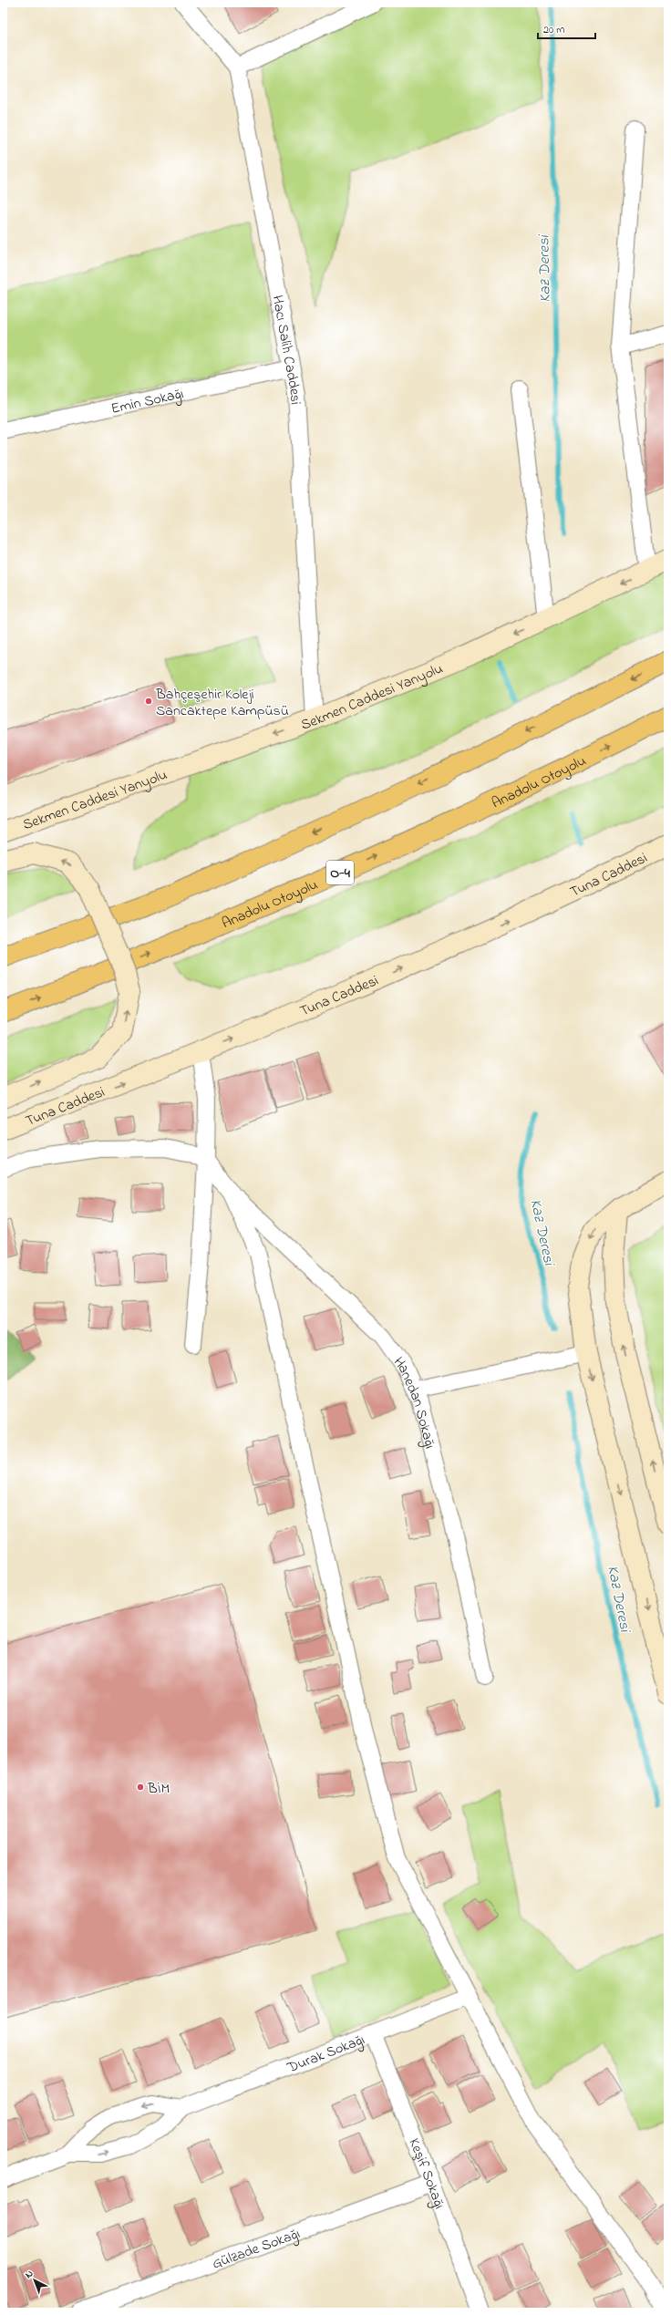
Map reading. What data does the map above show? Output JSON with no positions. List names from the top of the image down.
{
  "streets": {
    "highway": ["Anadolu Otoyolu", "O-4"],
    "main road": ["Sekmen Caddesi Yanyolu", "Tuna Caddesi"],
    "street": [
      "Hacı Salih Caddesi",
      "Emin Sokağı",
      "Hanedan Sokağı",
      "Durak Sokağı",
      "Keşif Sokağı",
      "Gülzade Sokağı"
    ]
  },
  "crossings": [
    ["Hacı Salih Caddesi", "Emin Sokağı"],
    ["Hacı Salih Caddesi", "Sekmen Caddesi Yanyolu"],
    ["Durak Sokağı", "Keşif Sokağı"],
    ["Keşif Sokağı", "Gülzade Sokağı"]
  ],
  "one_way": ["Sekmen Caddesi Yanyolu", "Tuna Caddesi"],
  "water": ["Kaz Deresi"],
  "places": ["Bahçeşehir Koleji Sancaktepe Kampüsü", "BİM"],
  "scale_bar": "20 m",
  "north": "top left"
}
